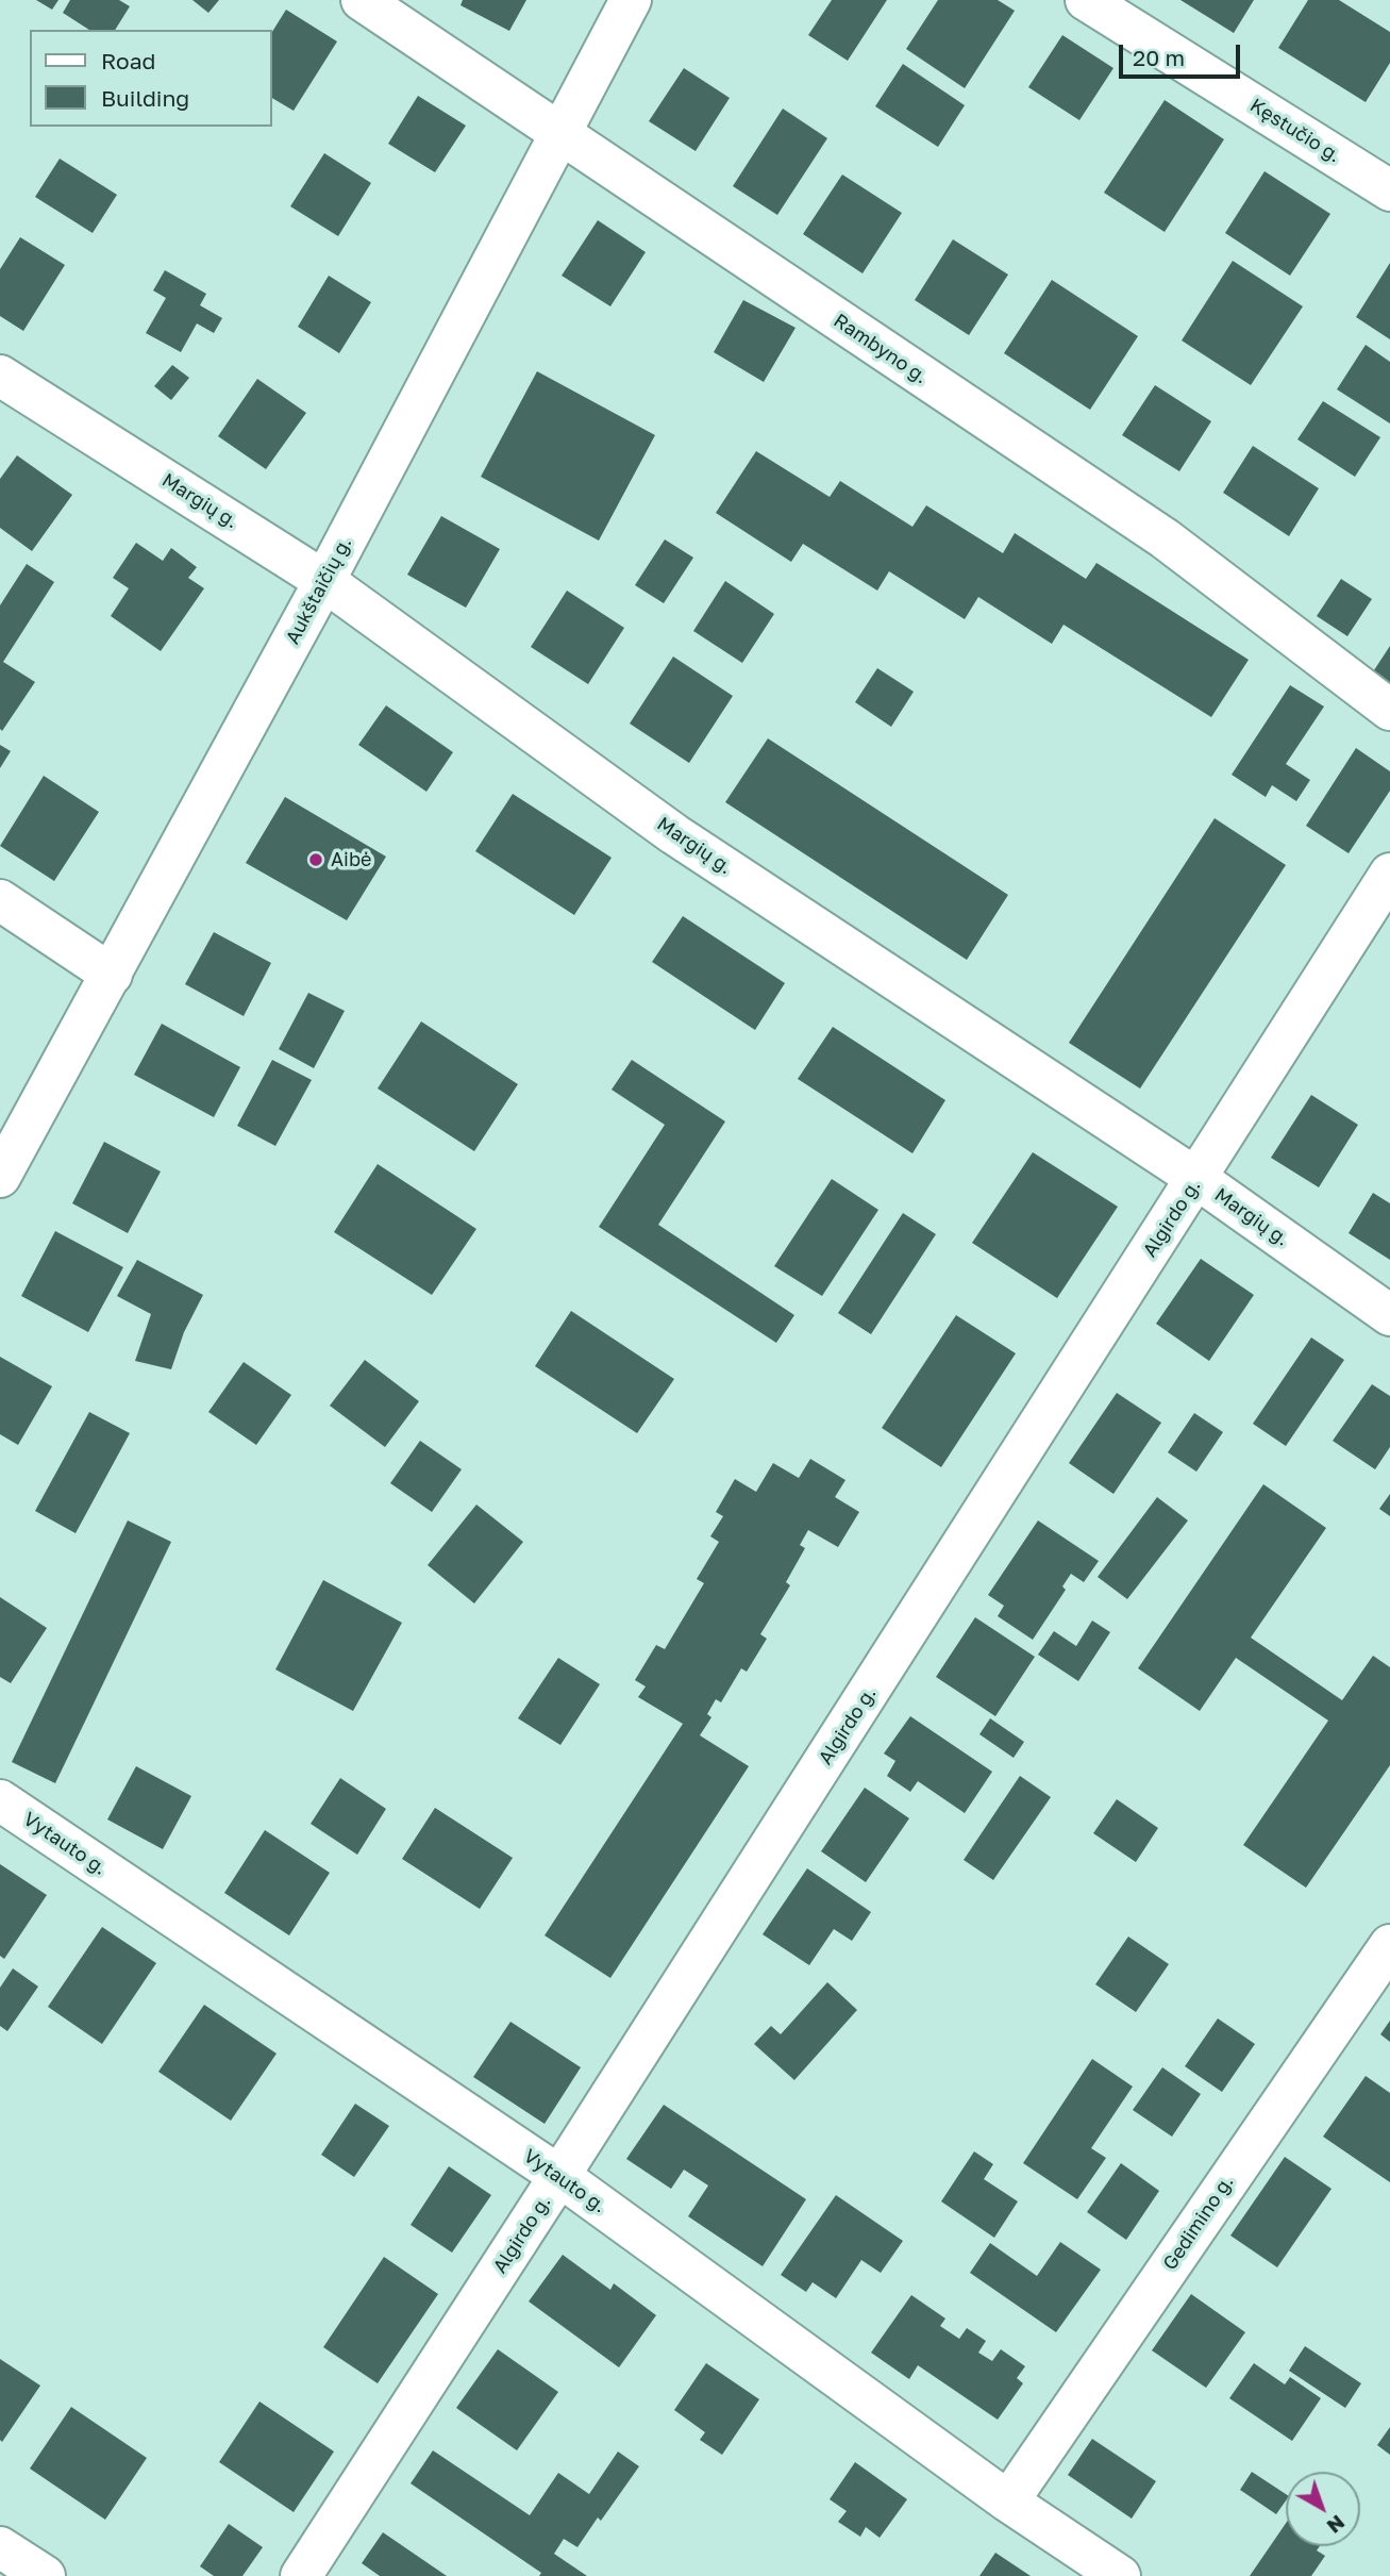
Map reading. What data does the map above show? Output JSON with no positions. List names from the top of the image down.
{
  "streets": {
    "street": [
      "Kęstučio g.",
      "Rambyno g.",
      "Margių g.",
      "Aukštaičių g.",
      "Algirdo g.",
      "Vytauto g.",
      "Gedimino g."
    ]
  },
  "crossings": [
    ["Rambyno g.", "Aukštaičių g."],
    ["Margių g.", "Aukštaičių g."],
    ["Margių g.", "Algirdo g."],
    ["Algirdo g.", "Vytauto g."],
    ["Vytauto g.", "Gedimino g."]
  ],
  "places": ["Aibė"],
  "legend": ["Road", "Building"],
  "scale_bar": "20 m",
  "north": "bottom right"
}
